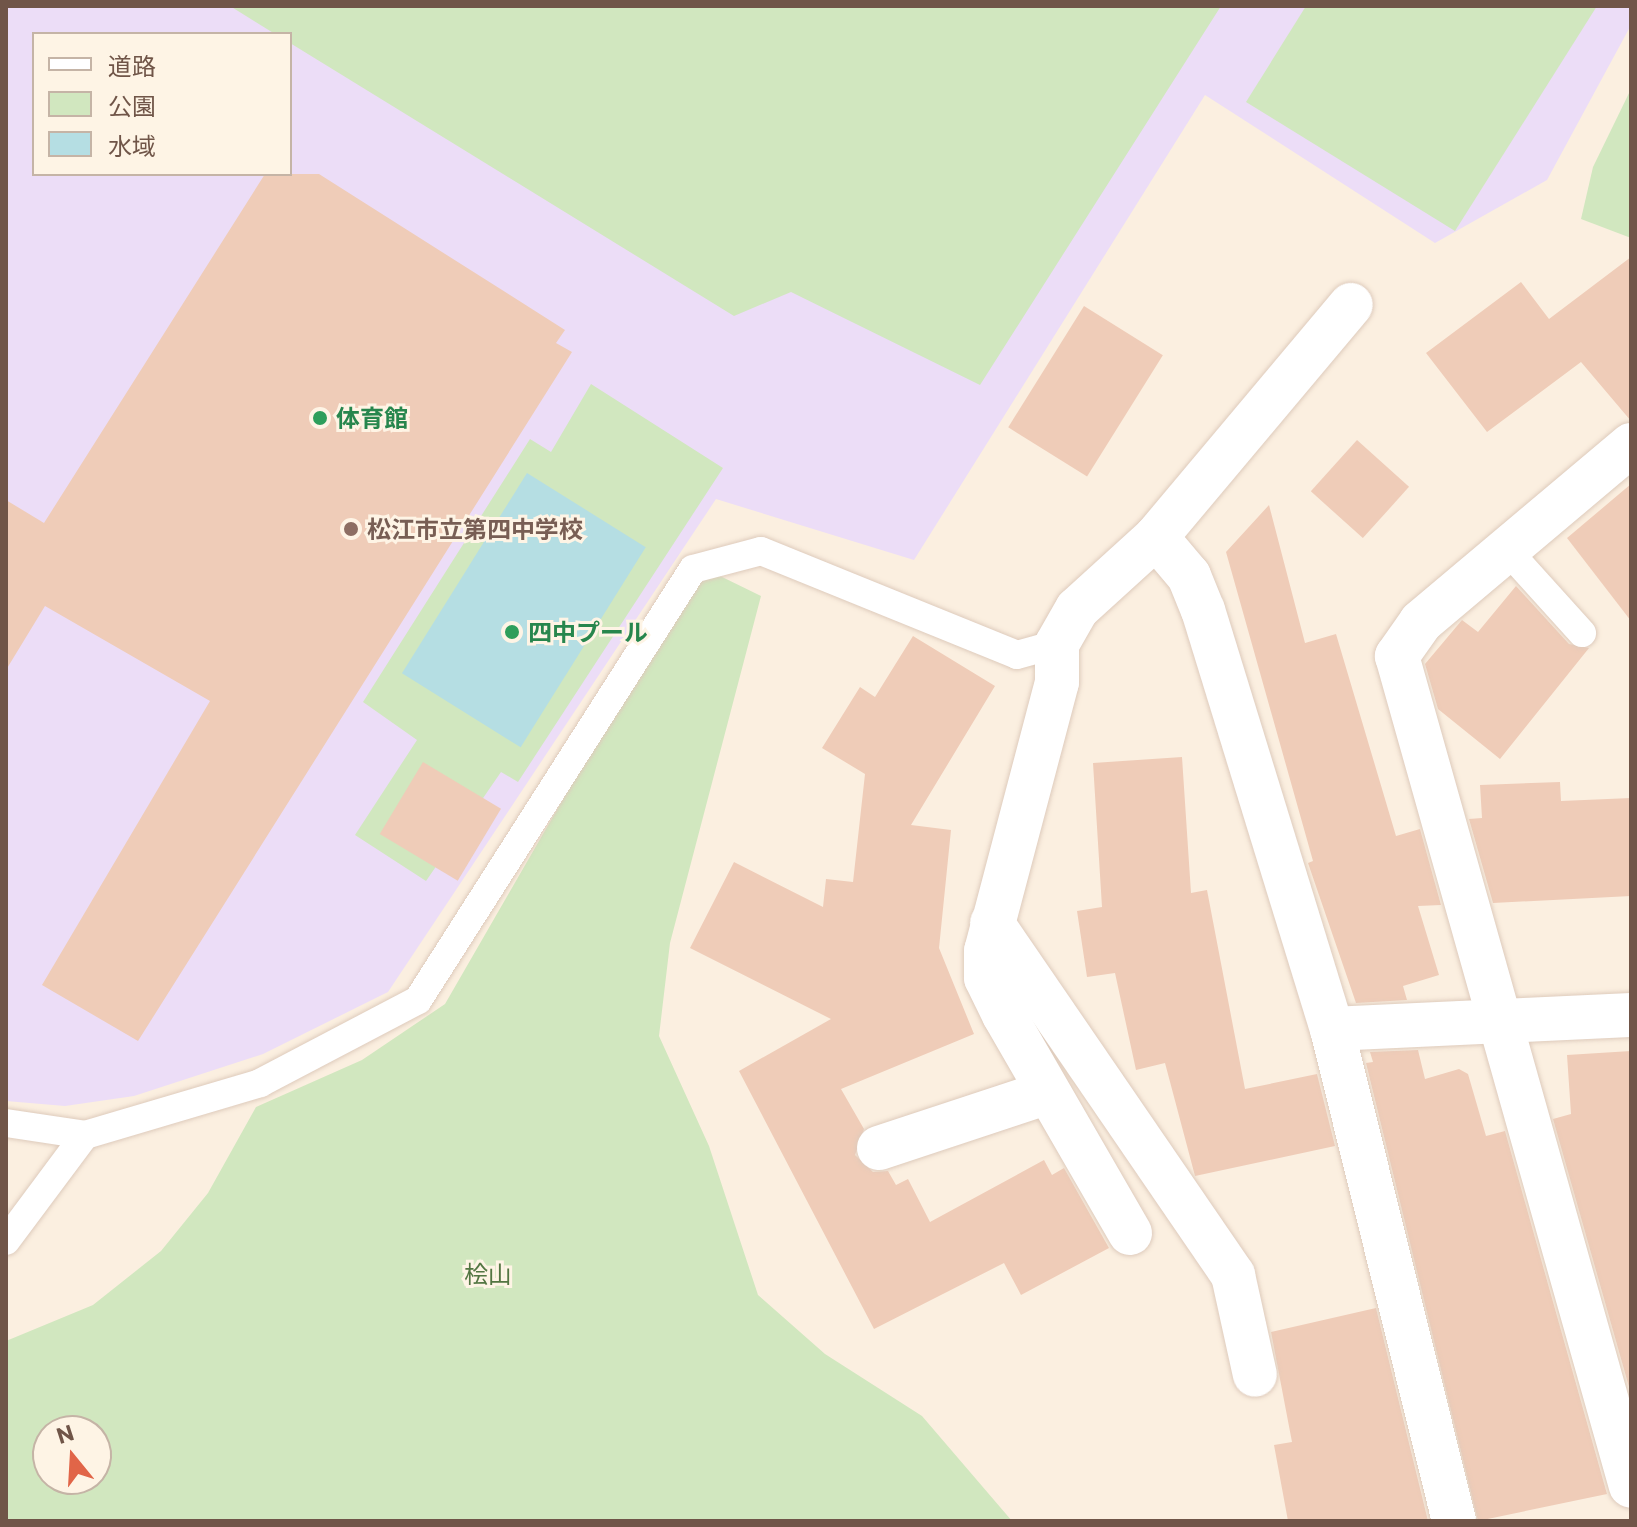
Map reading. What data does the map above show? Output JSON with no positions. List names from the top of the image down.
{
  "parks": ["桧山"],
  "places": ["体育館", "松江市立第四中学校", "四中プール"],
  "legend": ["道路", "公園", "水域"],
  "north": "top"
}
